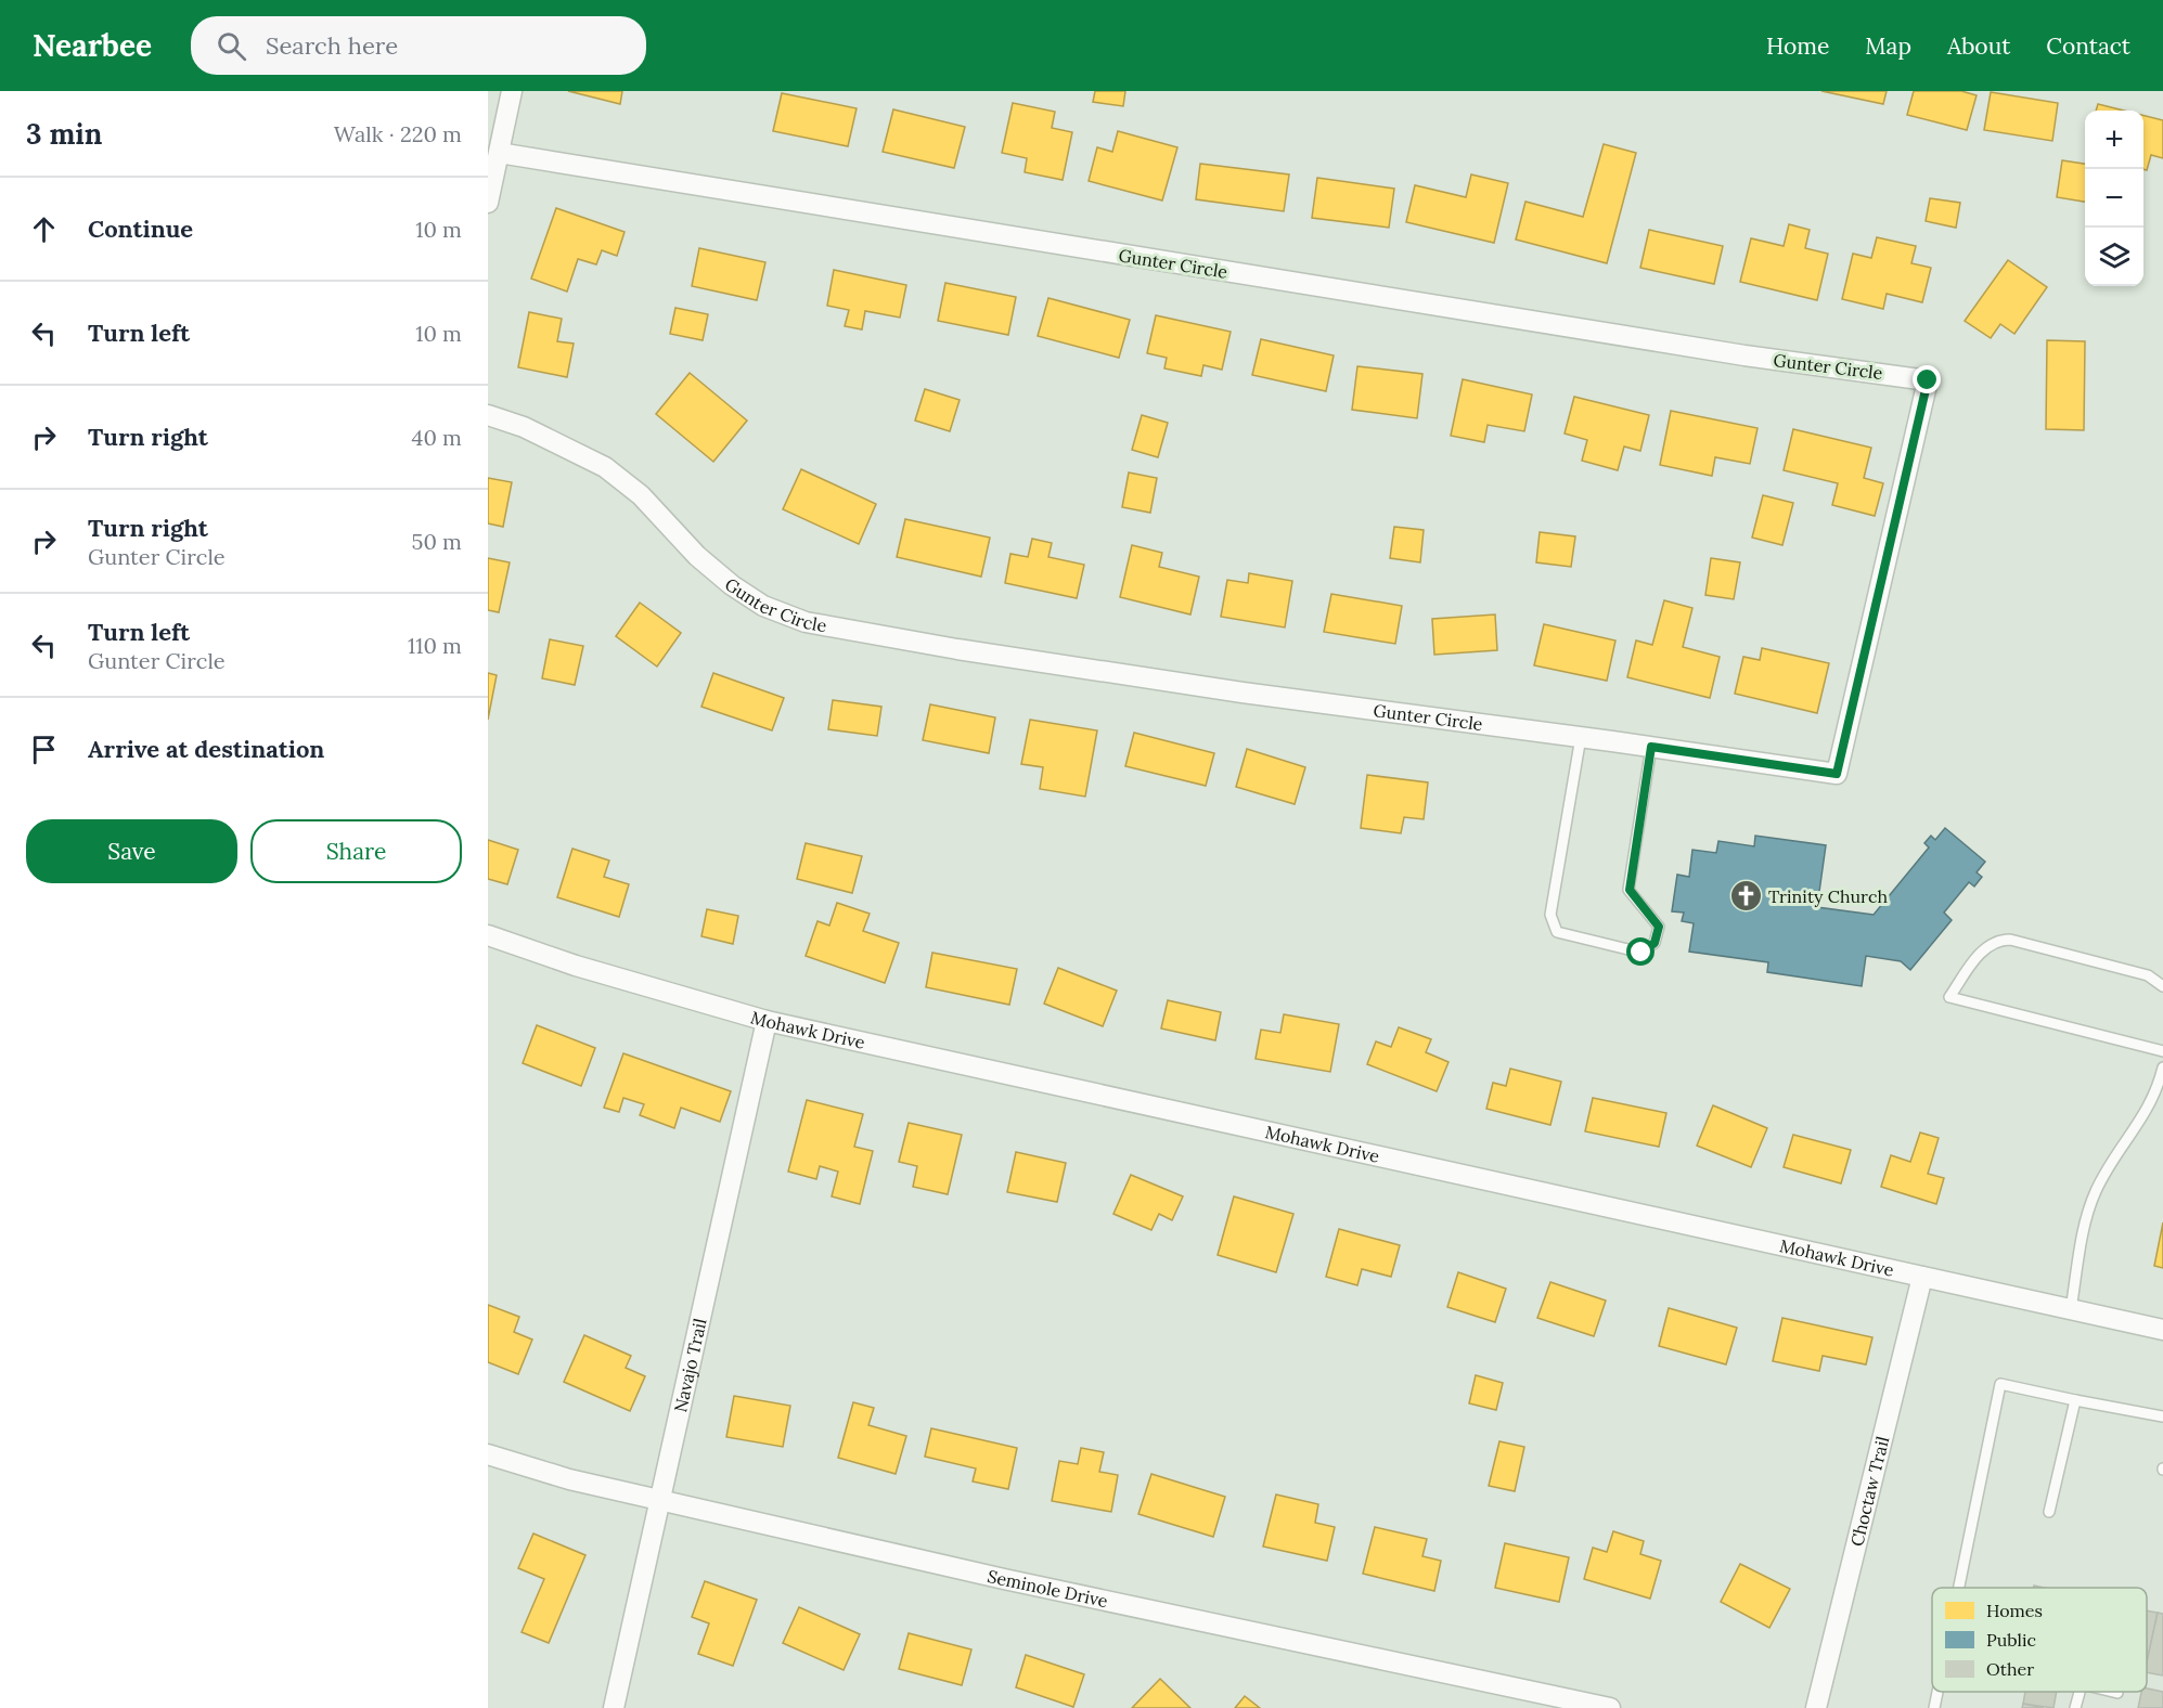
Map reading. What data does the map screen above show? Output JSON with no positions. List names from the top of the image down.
{
  "streets": {
    "street": [
      "Gunter Circle",
      "Mohawk Drive",
      "Navajo Trail",
      "Choctaw Trail",
      "Seminole Drive"
    ]
  },
  "crossings": [
    ["Mohawk Drive", "Navajo Trail"],
    ["Mohawk Drive", "Choctaw Trail"],
    ["Navajo Trail", "Seminole Drive"]
  ],
  "places": {
    "church": ["Trinity Church"]
  },
  "legend": ["Homes", "Public", "Other"],
  "page": {
    "header": "Nearbee",
    "search": "Search here",
    "nav": [
      "Home",
      "Map",
      "About",
      "Contact"
    ],
    "heading": ["3 min", "Walk · 220 m"],
    "map_buttons": ["+", "−"],
    "list": [
      ["Continue", "10 m"],
      ["Turn left", "10 m"],
      ["Turn right", "40 m"],
      ["Turn right", "Gunter Circle", "50 m"],
      ["Turn left", "Gunter Circle", "110 m"],
      "Arrive at destination"
    ],
    "buttons": ["Save", "Share"]
  }
}
